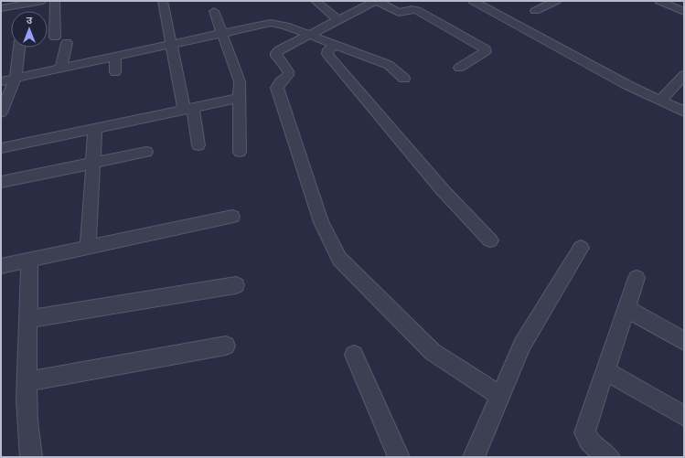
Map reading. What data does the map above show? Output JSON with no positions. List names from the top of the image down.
{
  "north": "top"
}
